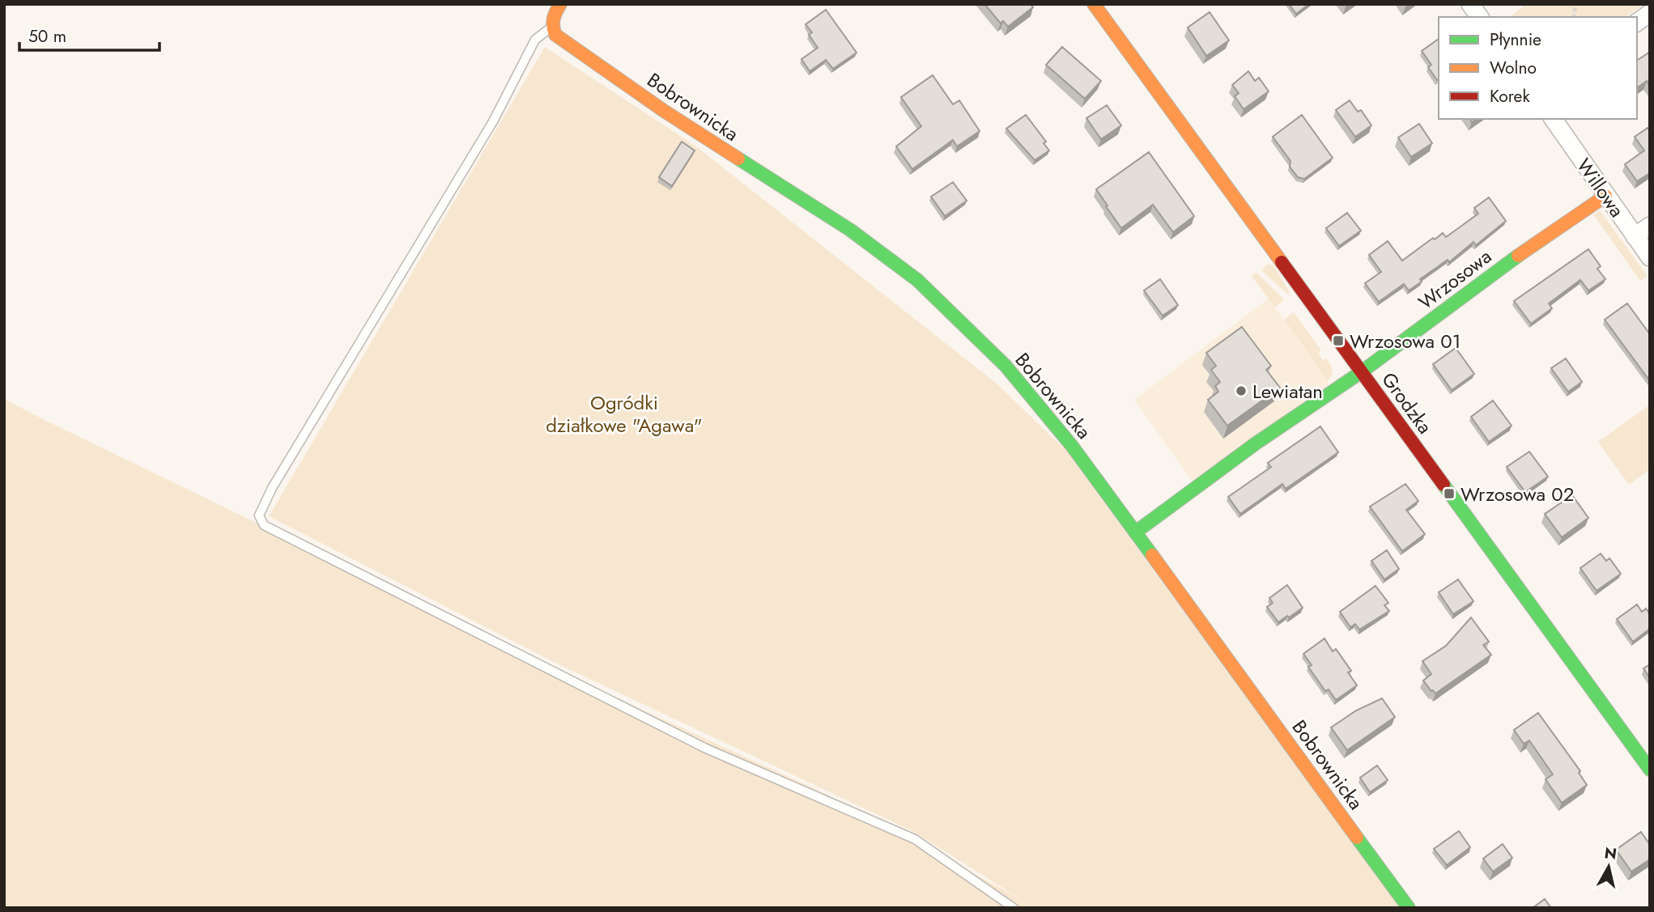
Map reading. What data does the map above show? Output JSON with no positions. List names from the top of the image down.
{
  "streets": {
    "street": [
      "Bobrownicka",
      "Willowa",
      "Wrzosowa",
      "Grodzka"
    ]
  },
  "crossings": [
    ["Bobrownicka", "Wrzosowa"],
    ["Willowa", "Wrzosowa"],
    ["Wrzosowa", "Grodzka"]
  ],
  "parks": ["Ogródki działkowe \"Agawa\""],
  "places": {
    "transit": ["Wrzosowa 01", "Wrzosowa 02"],
    "other": ["Lewiatan"]
  },
  "legend": ["Płynnie", "Wolno", "Korek"],
  "scale_bar": "50 m",
  "north": "top"
}
